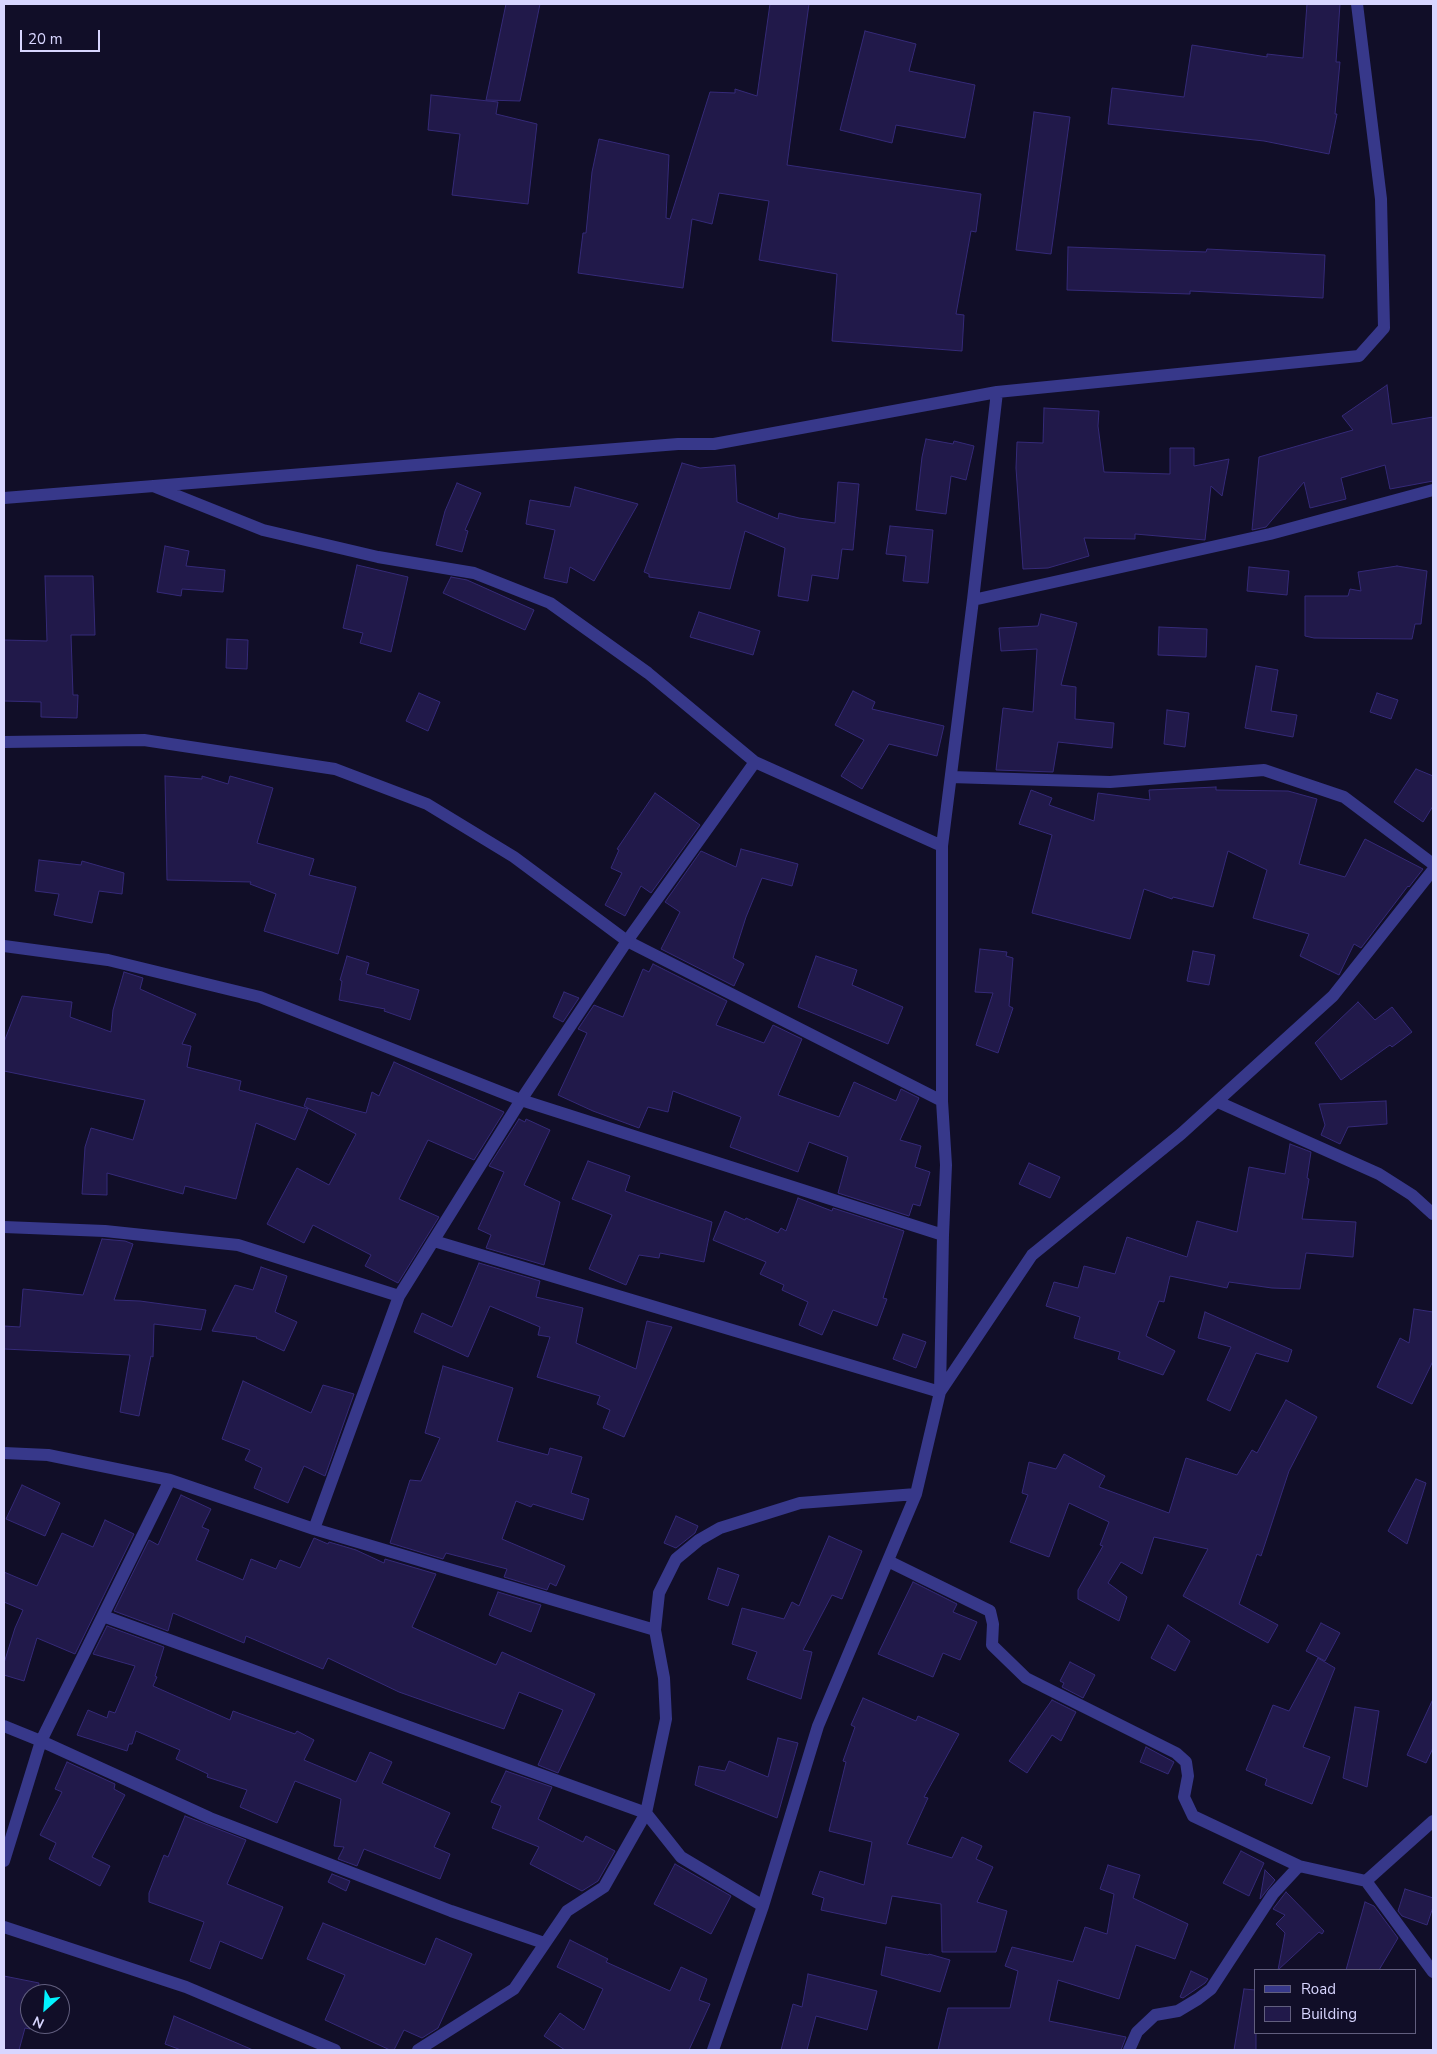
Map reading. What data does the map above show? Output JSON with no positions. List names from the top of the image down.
{
  "legend": ["Road", "Building"],
  "scale_bar": "20 m",
  "north": "bottom left"
}
